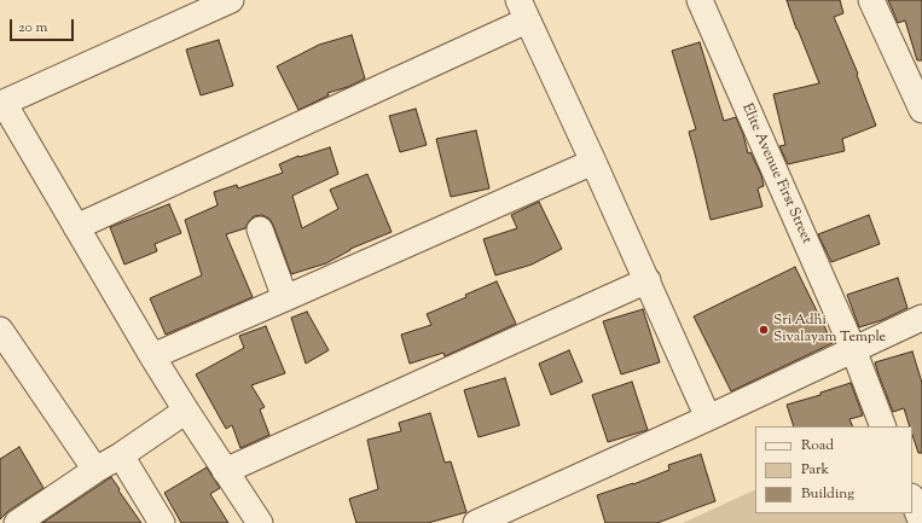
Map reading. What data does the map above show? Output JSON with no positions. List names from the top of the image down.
{
  "streets": {
    "street": ["Elite Avenue First Street"]
  },
  "places": ["Sri Adhi Sivalayam Temple"],
  "legend": ["Road", "Park", "Building"],
  "scale_bar": "20 m"
}
